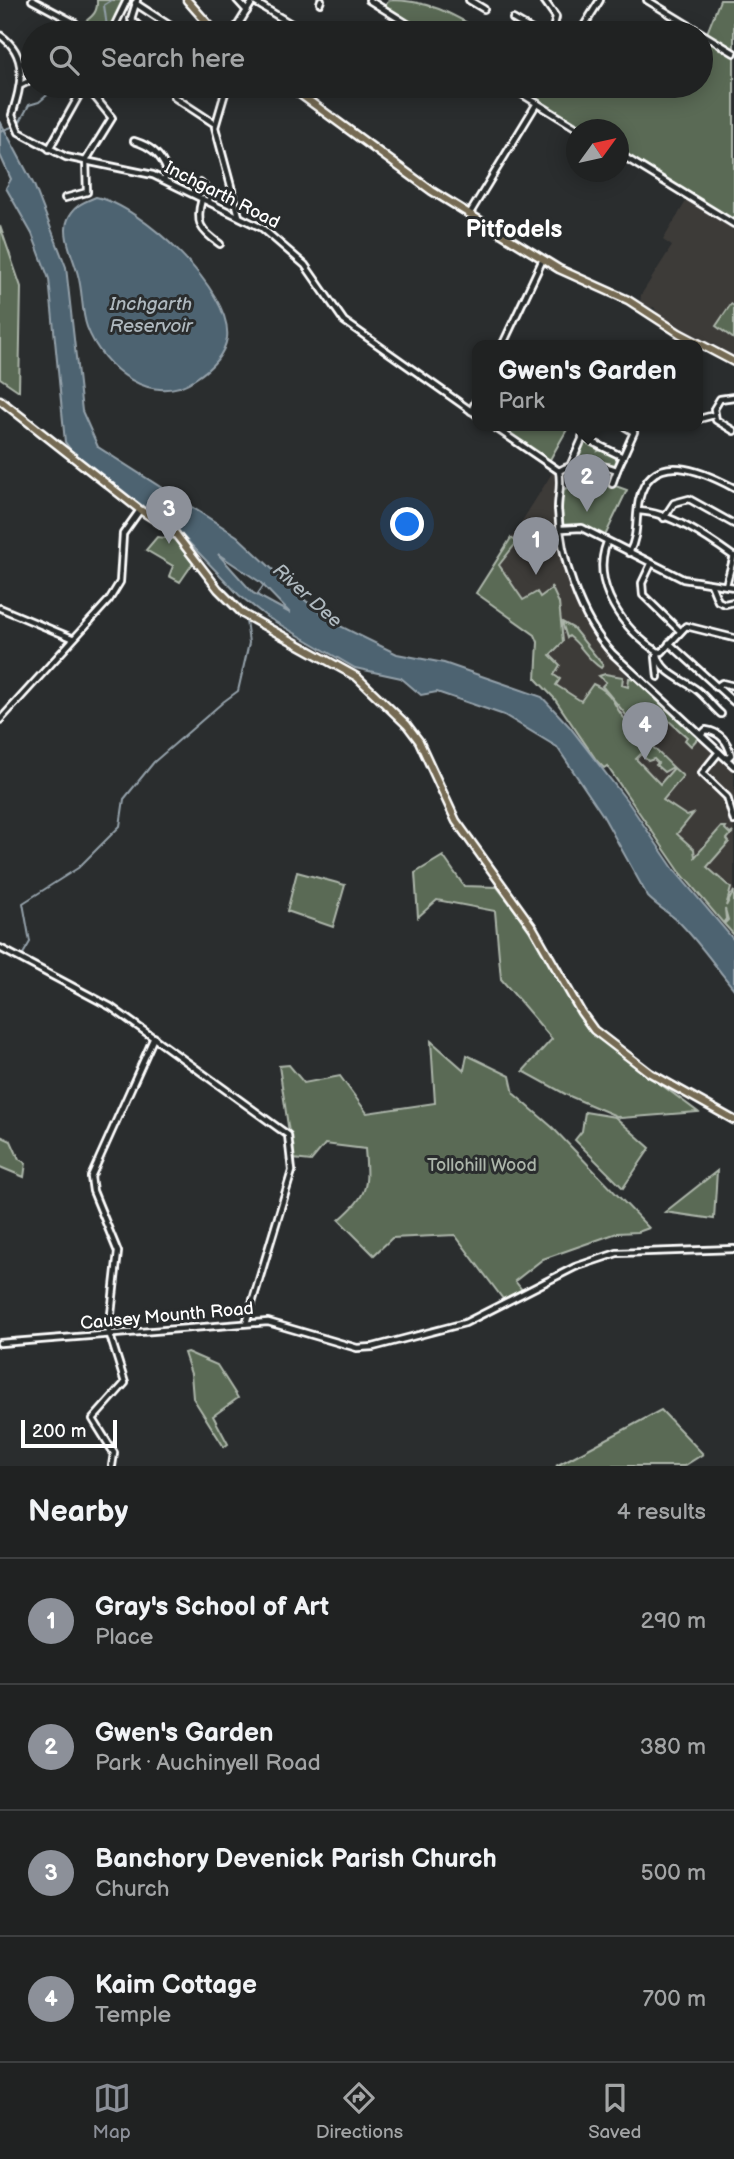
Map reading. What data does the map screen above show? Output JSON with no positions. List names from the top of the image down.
{
  "streets": {
    "street": ["Inchgarth Road", "Causey Mounth Road"]
  },
  "districts": ["Pitfodels"],
  "water": ["Inchgarth Reservoir", "River Dee"],
  "parks": ["Tollohill Wood"],
  "scale_bar": "200 m",
  "north": "top right",
  "page": {
    "search": "Search here",
    "popup": ["Gwen's Garden", "Park"],
    "pins": [
      "2",
      "3",
      "1",
      "4"
    ],
    "scale": "200 m",
    "heading": ["Nearby", "4 results"],
    "list": [
      {
        "mark": "1",
        "name": "Gray's School of Art",
        "note": "Place",
        "value": "290 m"
      },
      {
        "mark": "2",
        "name": "Gwen's Garden",
        "note": "Park · Auchinyell Road",
        "value": "380 m"
      },
      {
        "mark": "3",
        "name": "Banchory Devenick Parish Church",
        "note": "Church",
        "value": "500 m"
      },
      {
        "mark": "4",
        "name": "Kaim Cottage",
        "note": "Temple",
        "value": "700 m"
      }
    ],
    "nav": ["Map", "Directions", "Saved"]
  }
}
